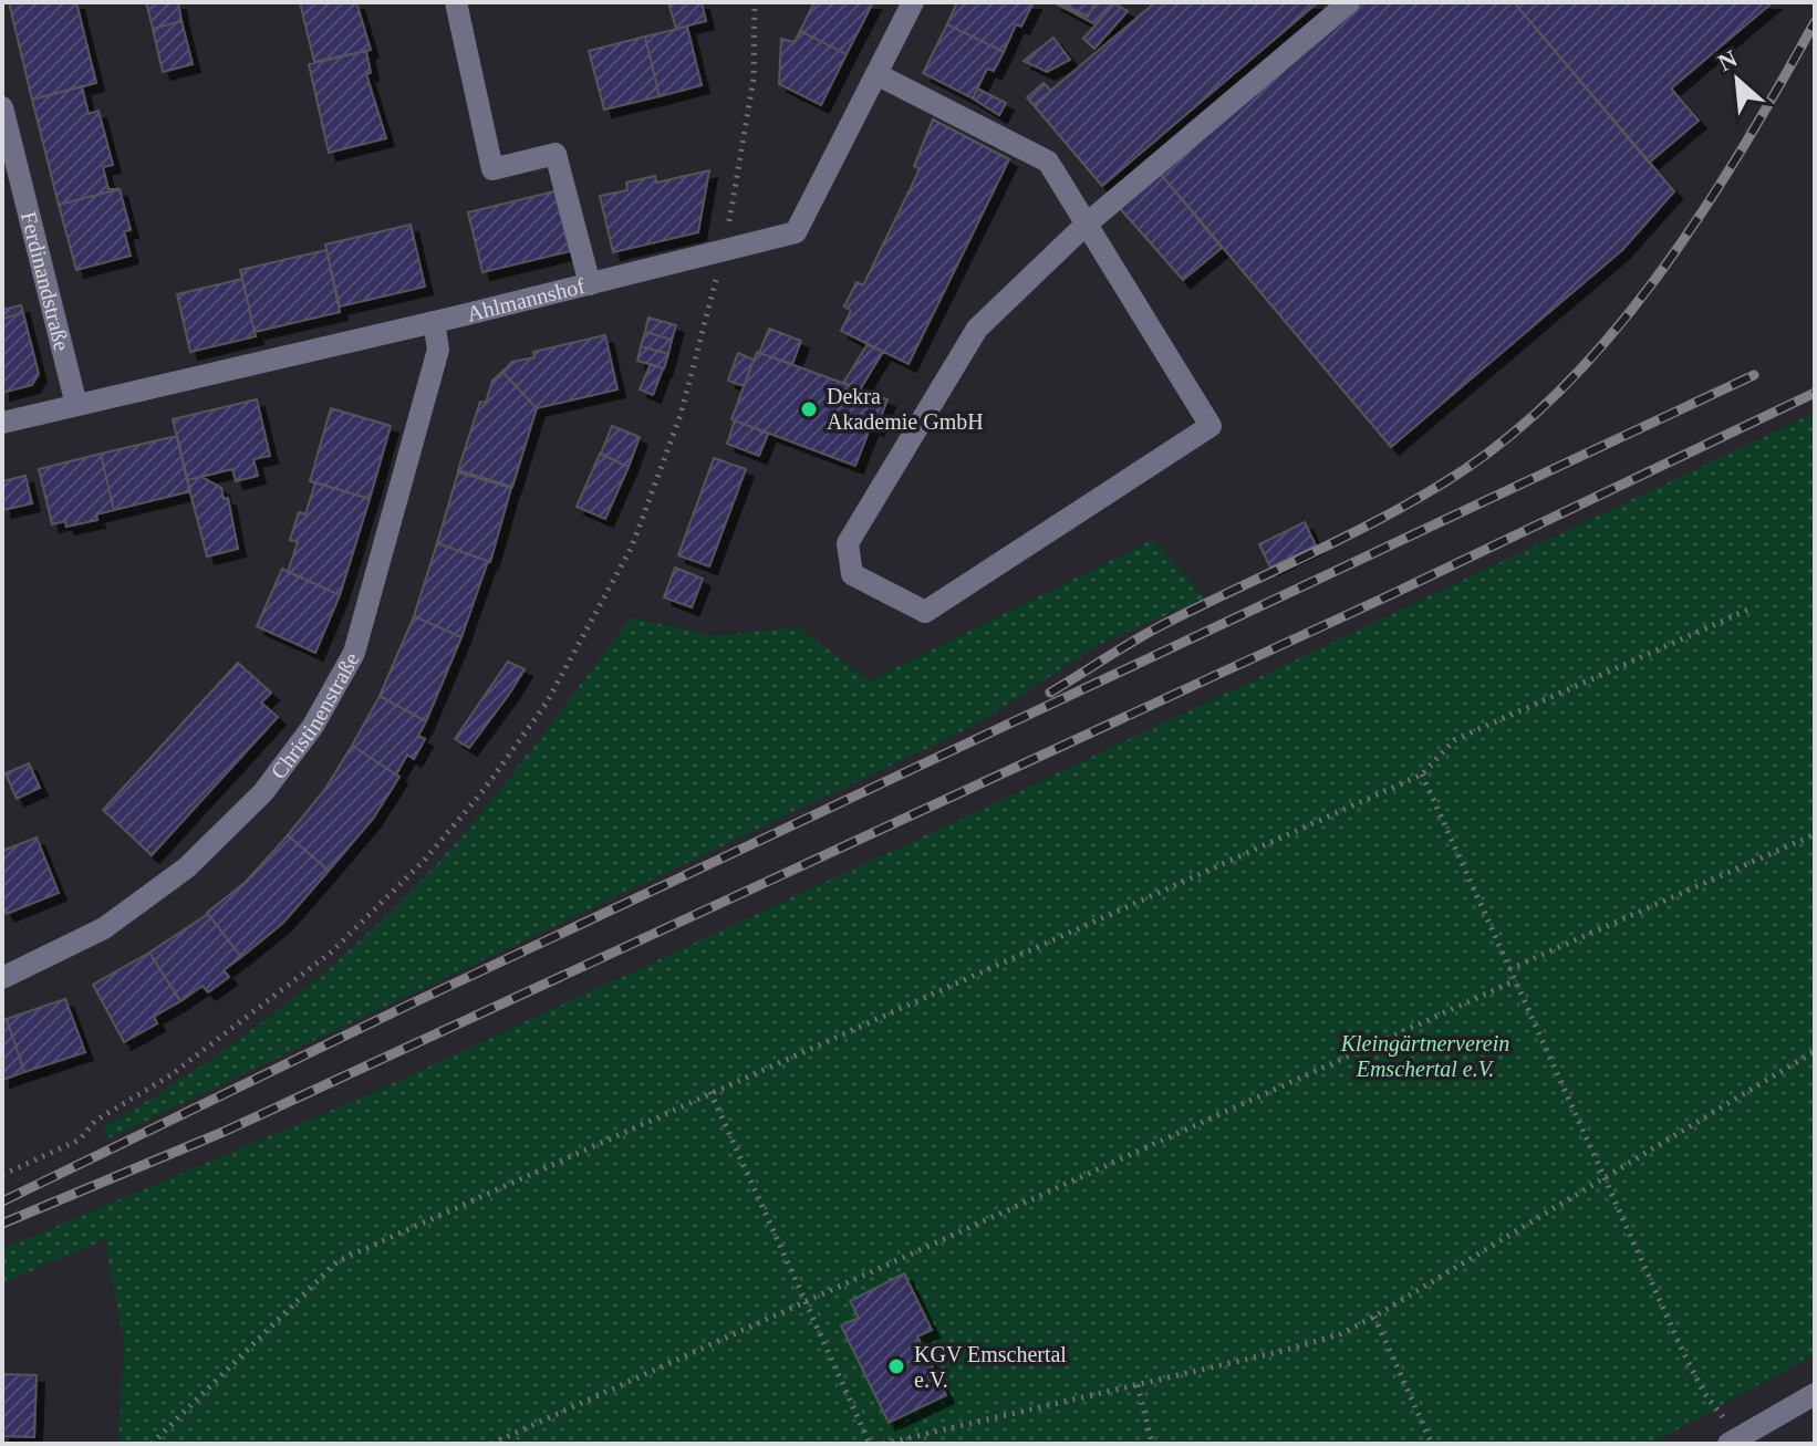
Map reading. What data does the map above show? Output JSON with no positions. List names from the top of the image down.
{
  "streets": {
    "street": ["Ferdinandstraße", "Ahlmannshof", "Christinenstraße"]
  },
  "crossings": [
    ["Ferdinandstraße", "Ahlmannshof"],
    ["Ahlmannshof", "Christinenstraße"]
  ],
  "parks": ["Kleingärtnerverein Emschertal e.V."],
  "places": ["Dekra Akademie GmbH", "KGV Emschertal e.V."],
  "north": "top left"
}
